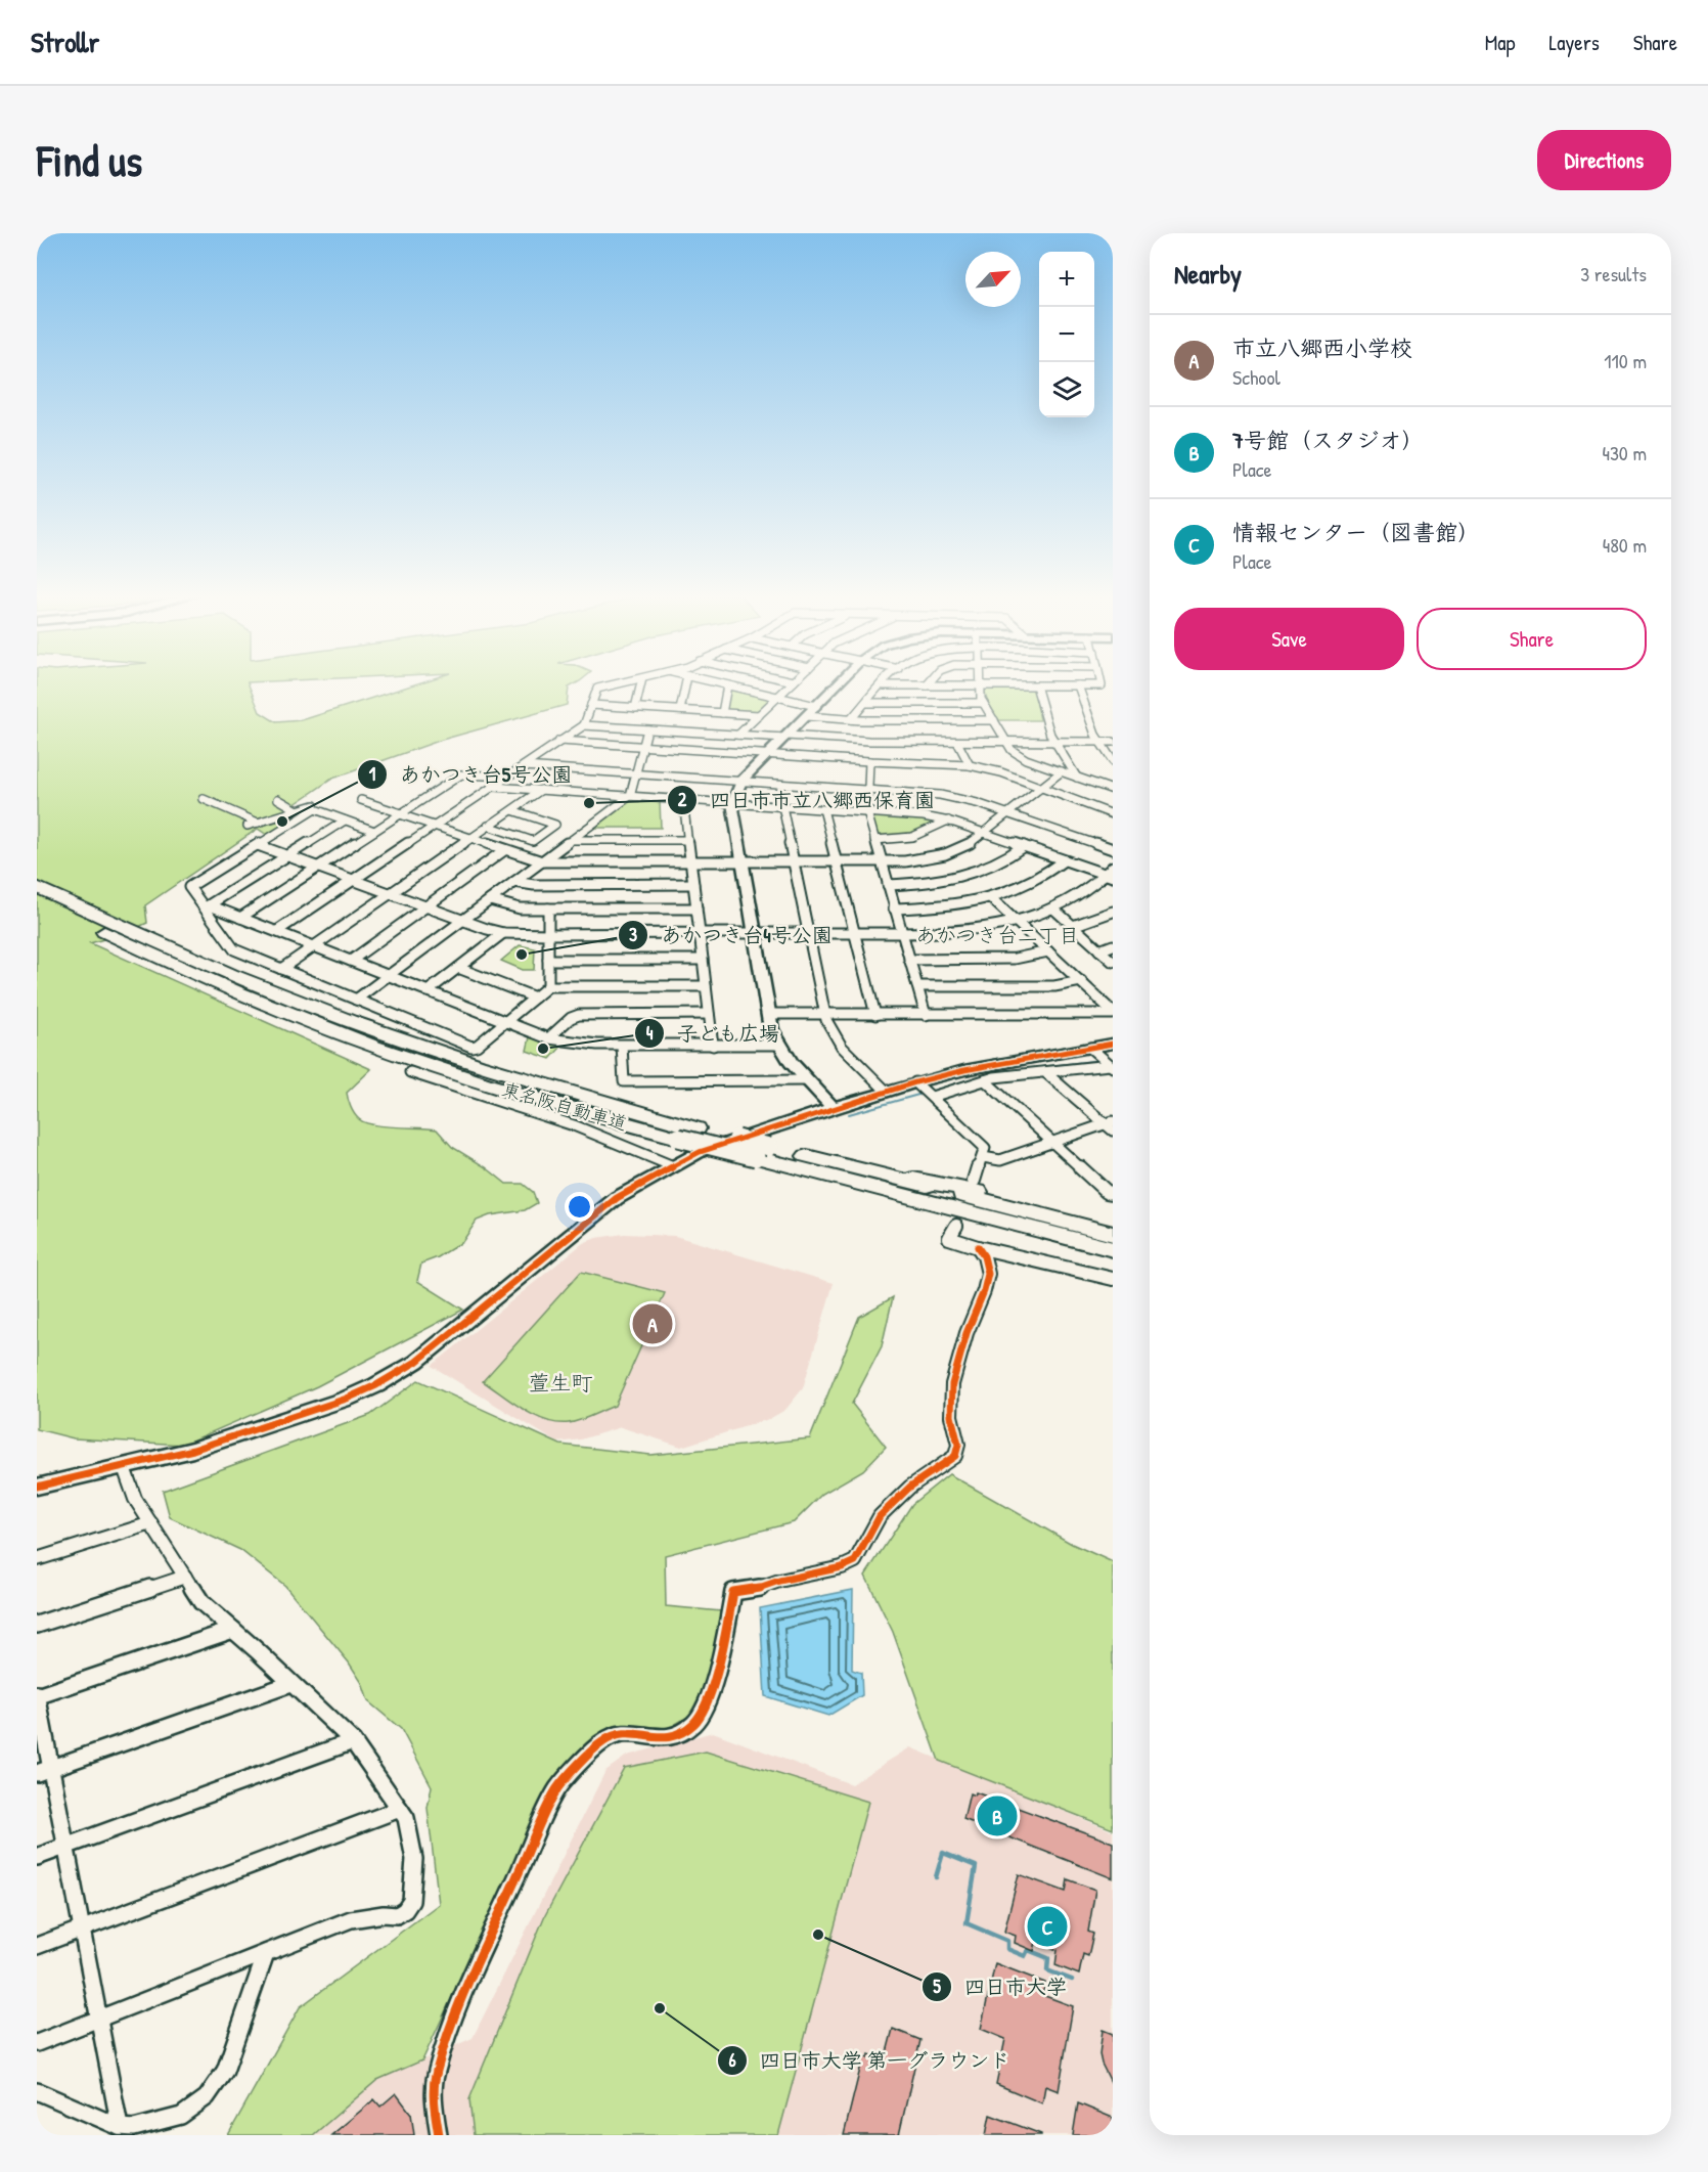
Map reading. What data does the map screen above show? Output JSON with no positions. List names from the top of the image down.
{
  "streets": {
    "highway": ["東名阪自動車道"]
  },
  "districts": ["あかつき台二丁目", "萱生町"],
  "places": [
    "四日市市立八郷西保育園",
    "あかつき台5号公園",
    "あかつき台4号公園",
    "子ども広場",
    "四日市大学",
    "四日市大学 第一グラウンド"
  ],
  "north": "top right",
  "page": {
    "header": "Strollr",
    "nav": ["Map", "Layers", "Share"],
    "buttons": [
      "Directions",
      ["Save", "Share"]
    ],
    "title": "Find us",
    "heading": ["Nearby", "3 results"],
    "map_buttons": ["+", "−"],
    "list": [
      {
        "mark": "A",
        "name": "市立八郷西小学校",
        "note": "School",
        "value": "110 m"
      },
      {
        "mark": "B",
        "name": "7号館（スタジオ）",
        "note": "Place",
        "value": "430 m"
      },
      {
        "mark": "C",
        "name": "情報センター（図書館）",
        "note": "Place",
        "value": "480 m"
      }
    ],
    "pins": ["A", "B", "C"]
  }
}
